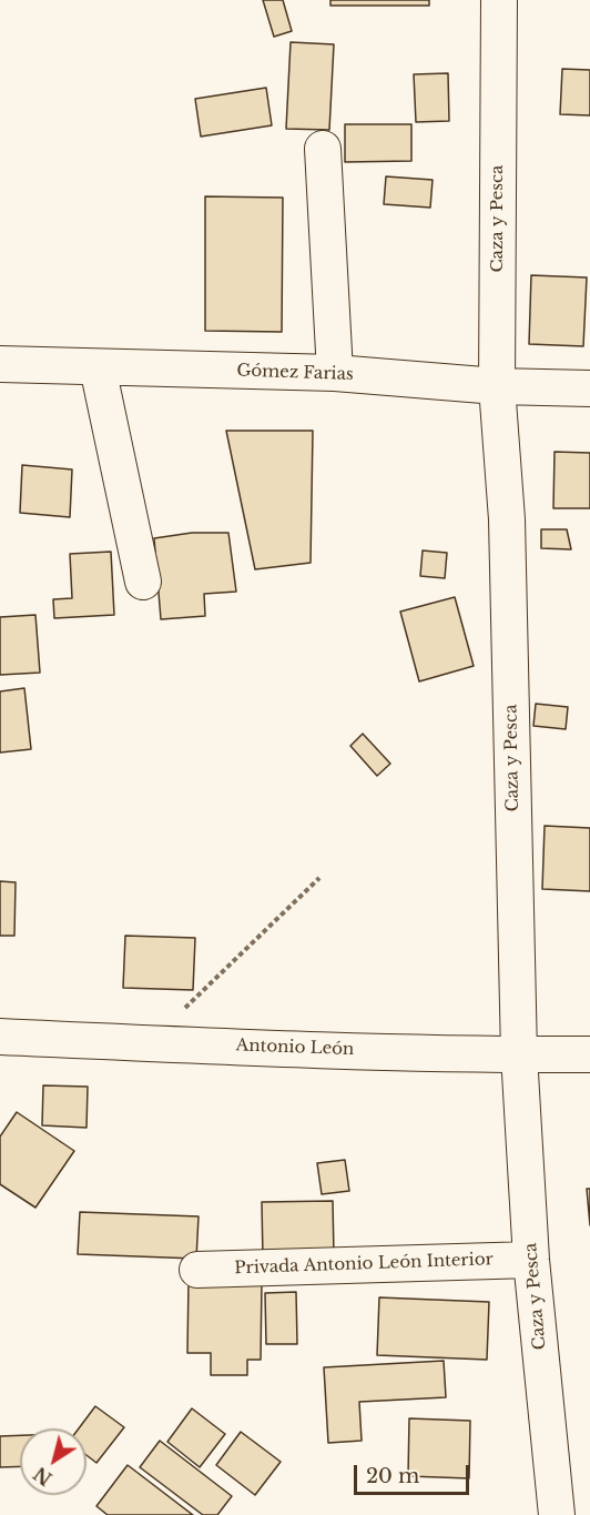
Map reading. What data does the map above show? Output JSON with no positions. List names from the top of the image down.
{
  "streets": {
    "street": [
      "Caza y Pesca",
      "Gómez Farias",
      "Antonio León",
      "Privada Antonio León Interior"
    ]
  },
  "crossings": [
    ["Caza y Pesca", "Gómez Farias"],
    ["Caza y Pesca", "Antonio León"],
    ["Caza y Pesca", "Privada Antonio León Interior"]
  ],
  "scale_bar": "20 m",
  "north": "bottom left"
}
